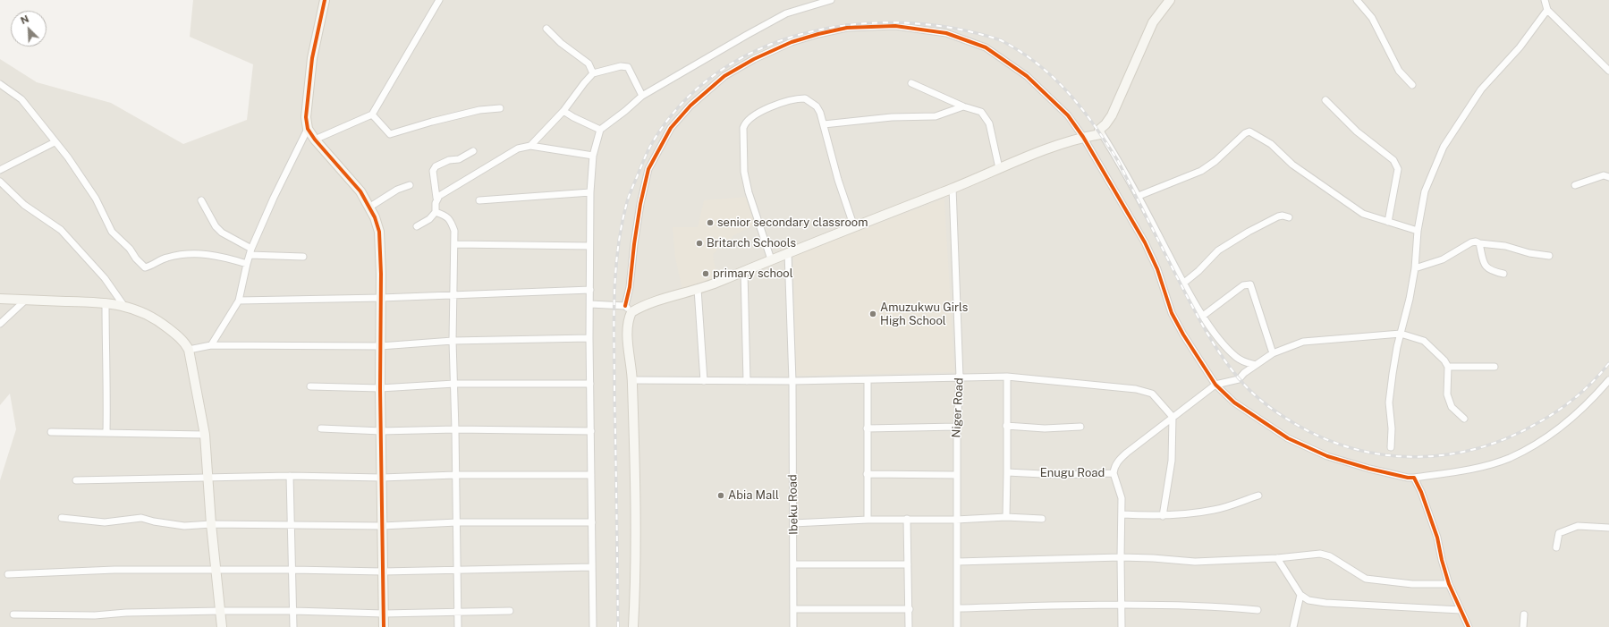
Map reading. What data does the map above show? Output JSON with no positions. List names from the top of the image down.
{
  "streets": {
    "street": ["Niger Road", "Enugu Road", "Ibeku Road"]
  },
  "places": [
    "senior secondary classroom",
    "Britarch Schools",
    "primary school",
    "Amuzukwu Girls High School",
    "Abia Mall"
  ],
  "north": "top left"
}
